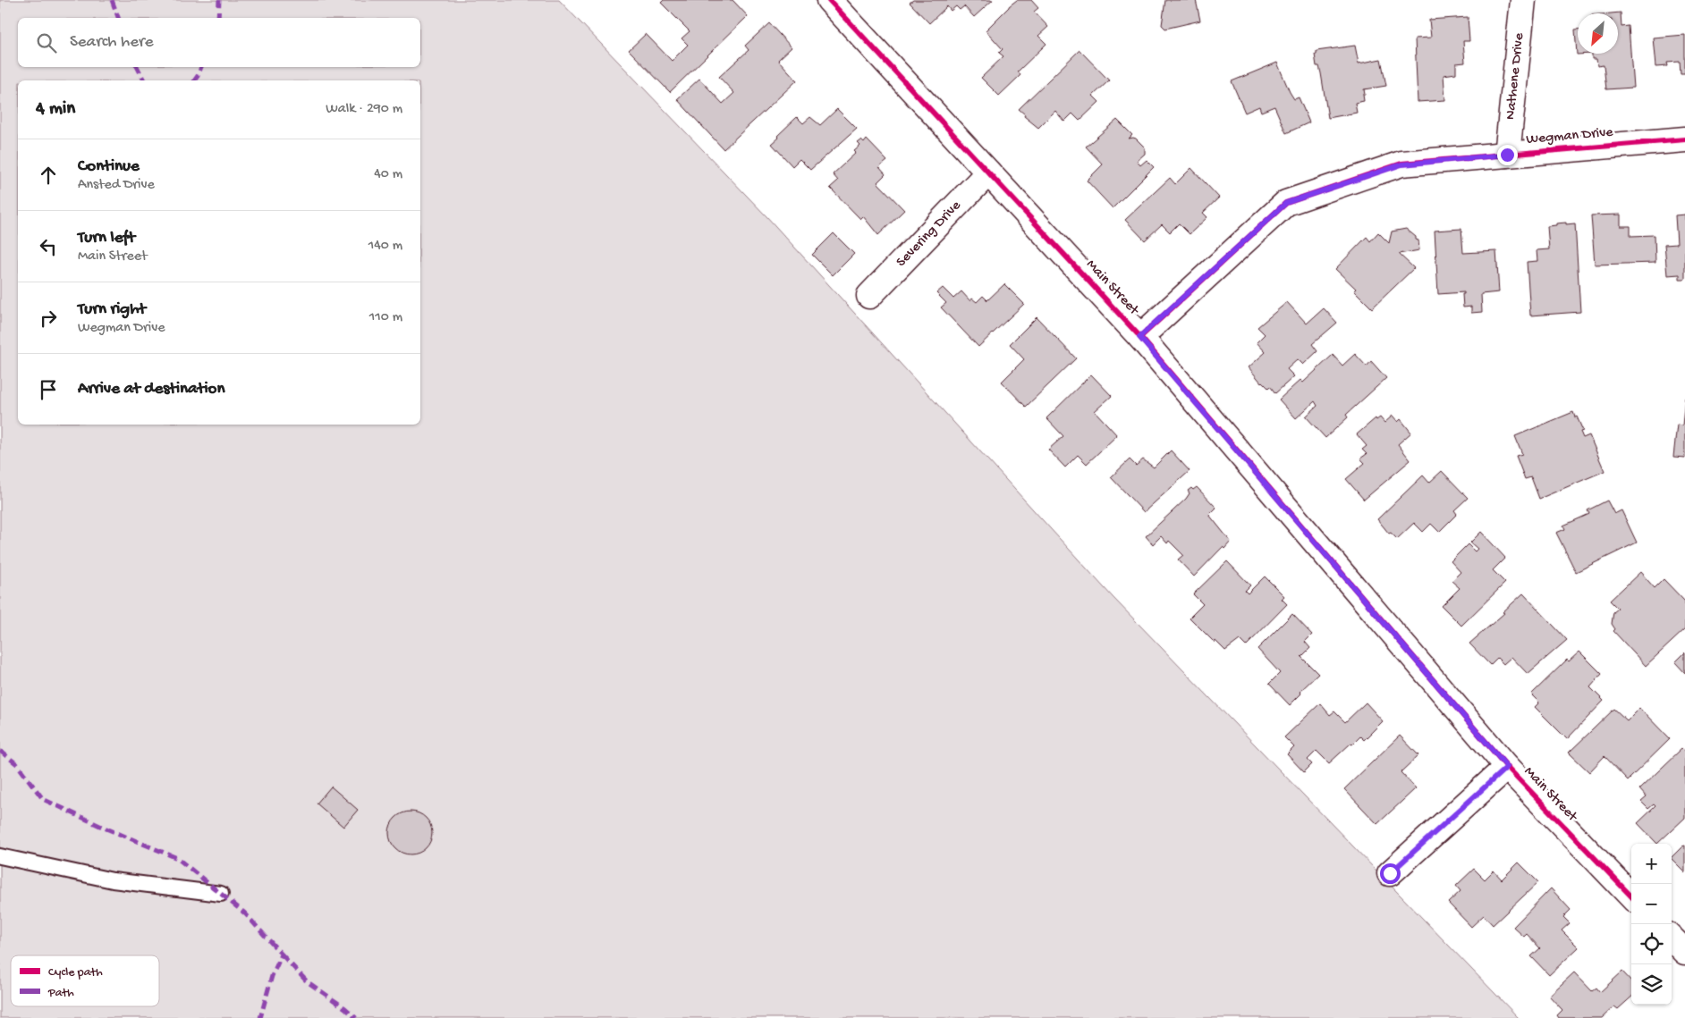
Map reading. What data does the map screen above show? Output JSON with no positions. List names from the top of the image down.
{
  "streets": {
    "street": [
      "Nathene Drive",
      "Wegman Drive",
      "Severing Drive",
      "Main Street"
    ]
  },
  "crossings": [
    ["Nathene Drive", "Wegman Drive"],
    ["Wegman Drive", "Main Street"],
    ["Severing Drive", "Main Street"]
  ],
  "legend": ["Cycle path", "Path"],
  "north": "bottom left",
  "page": {
    "search": "Search here",
    "heading": ["4 min", "Walk · 290 m"],
    "list": [
      ["Continue", "Ansted Drive", "40 m"],
      ["Turn left", "Main Street", "140 m"],
      ["Turn right", "Wegman Drive", "110 m"],
      "Arrive at destination"
    ],
    "map_buttons": ["+", "−"]
  }
}
